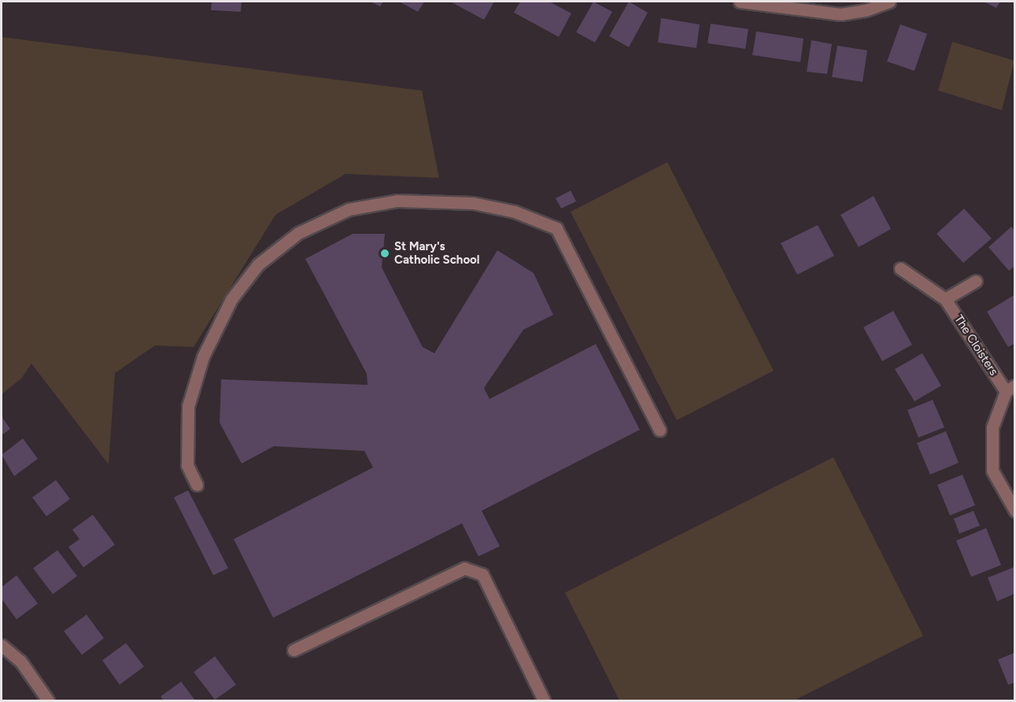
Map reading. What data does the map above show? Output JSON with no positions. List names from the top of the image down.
{
  "streets": {
    "street": ["The Cloisters"]
  },
  "places": ["St Mary's Catholic School"]
}
